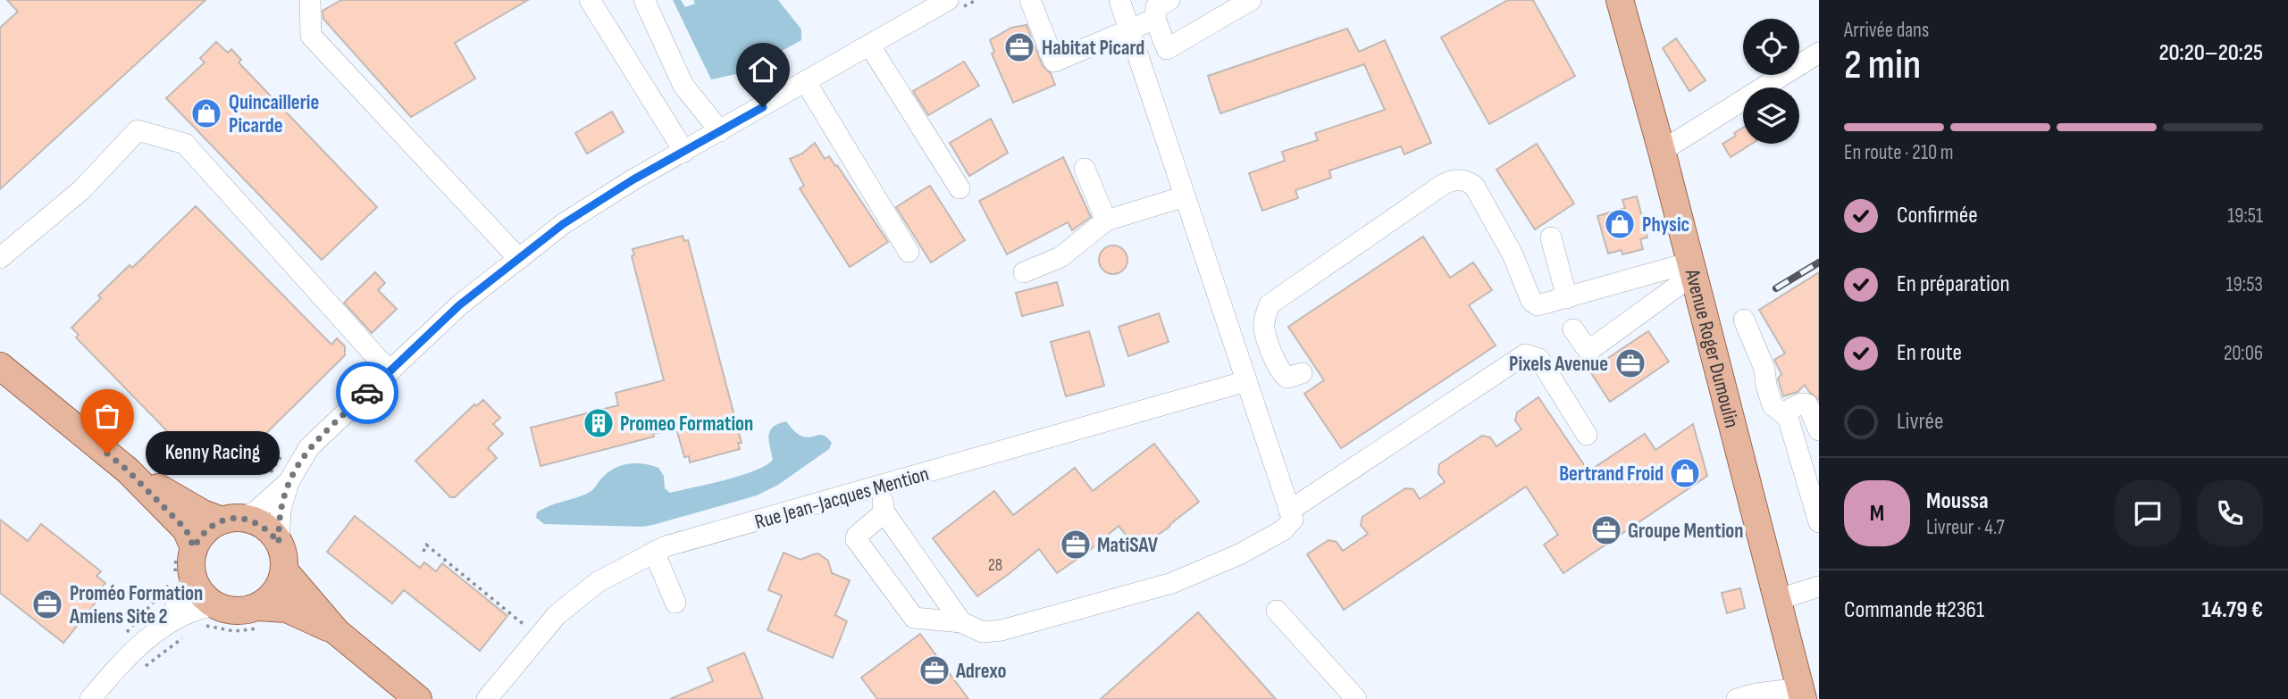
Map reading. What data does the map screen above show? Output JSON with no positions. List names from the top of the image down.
{
  "streets": {
    "main road": ["Avenue Roger Dumoulin"],
    "street": ["Rue Jean-Jacques Mention"]
  },
  "places": {
    "office": [
      "Habitat Picard",
      "Pixels Avenue",
      "Groupe Mention",
      "MatiSAV",
      "Proméo Formation Amiens Site 2",
      "Adrexo"
    ],
    "shop": ["Quincaillerie Picarde", "Physic", "Bertrand Froid"],
    "building": ["Promeo Formation"],
    "other": ["Kenny Racing"]
  },
  "house_numbers": ["28"],
  "page": {
    "heading": ["2 min", "Arrivée dans", "20:20–20:25"],
    "panel": [
      "Moussa",
      "Livreur · 4.7",
      "Commande #2361",
      "14.79 €"
    ],
    "bar": "En route · 210 m",
    "list": [
      ["Confirmée", "19:51"],
      ["En préparation", "19:53"],
      ["En route", "20:06"],
      "Livrée"
    ],
    "bubble": "Kenny Racing",
    "round": "M"
  }
}
